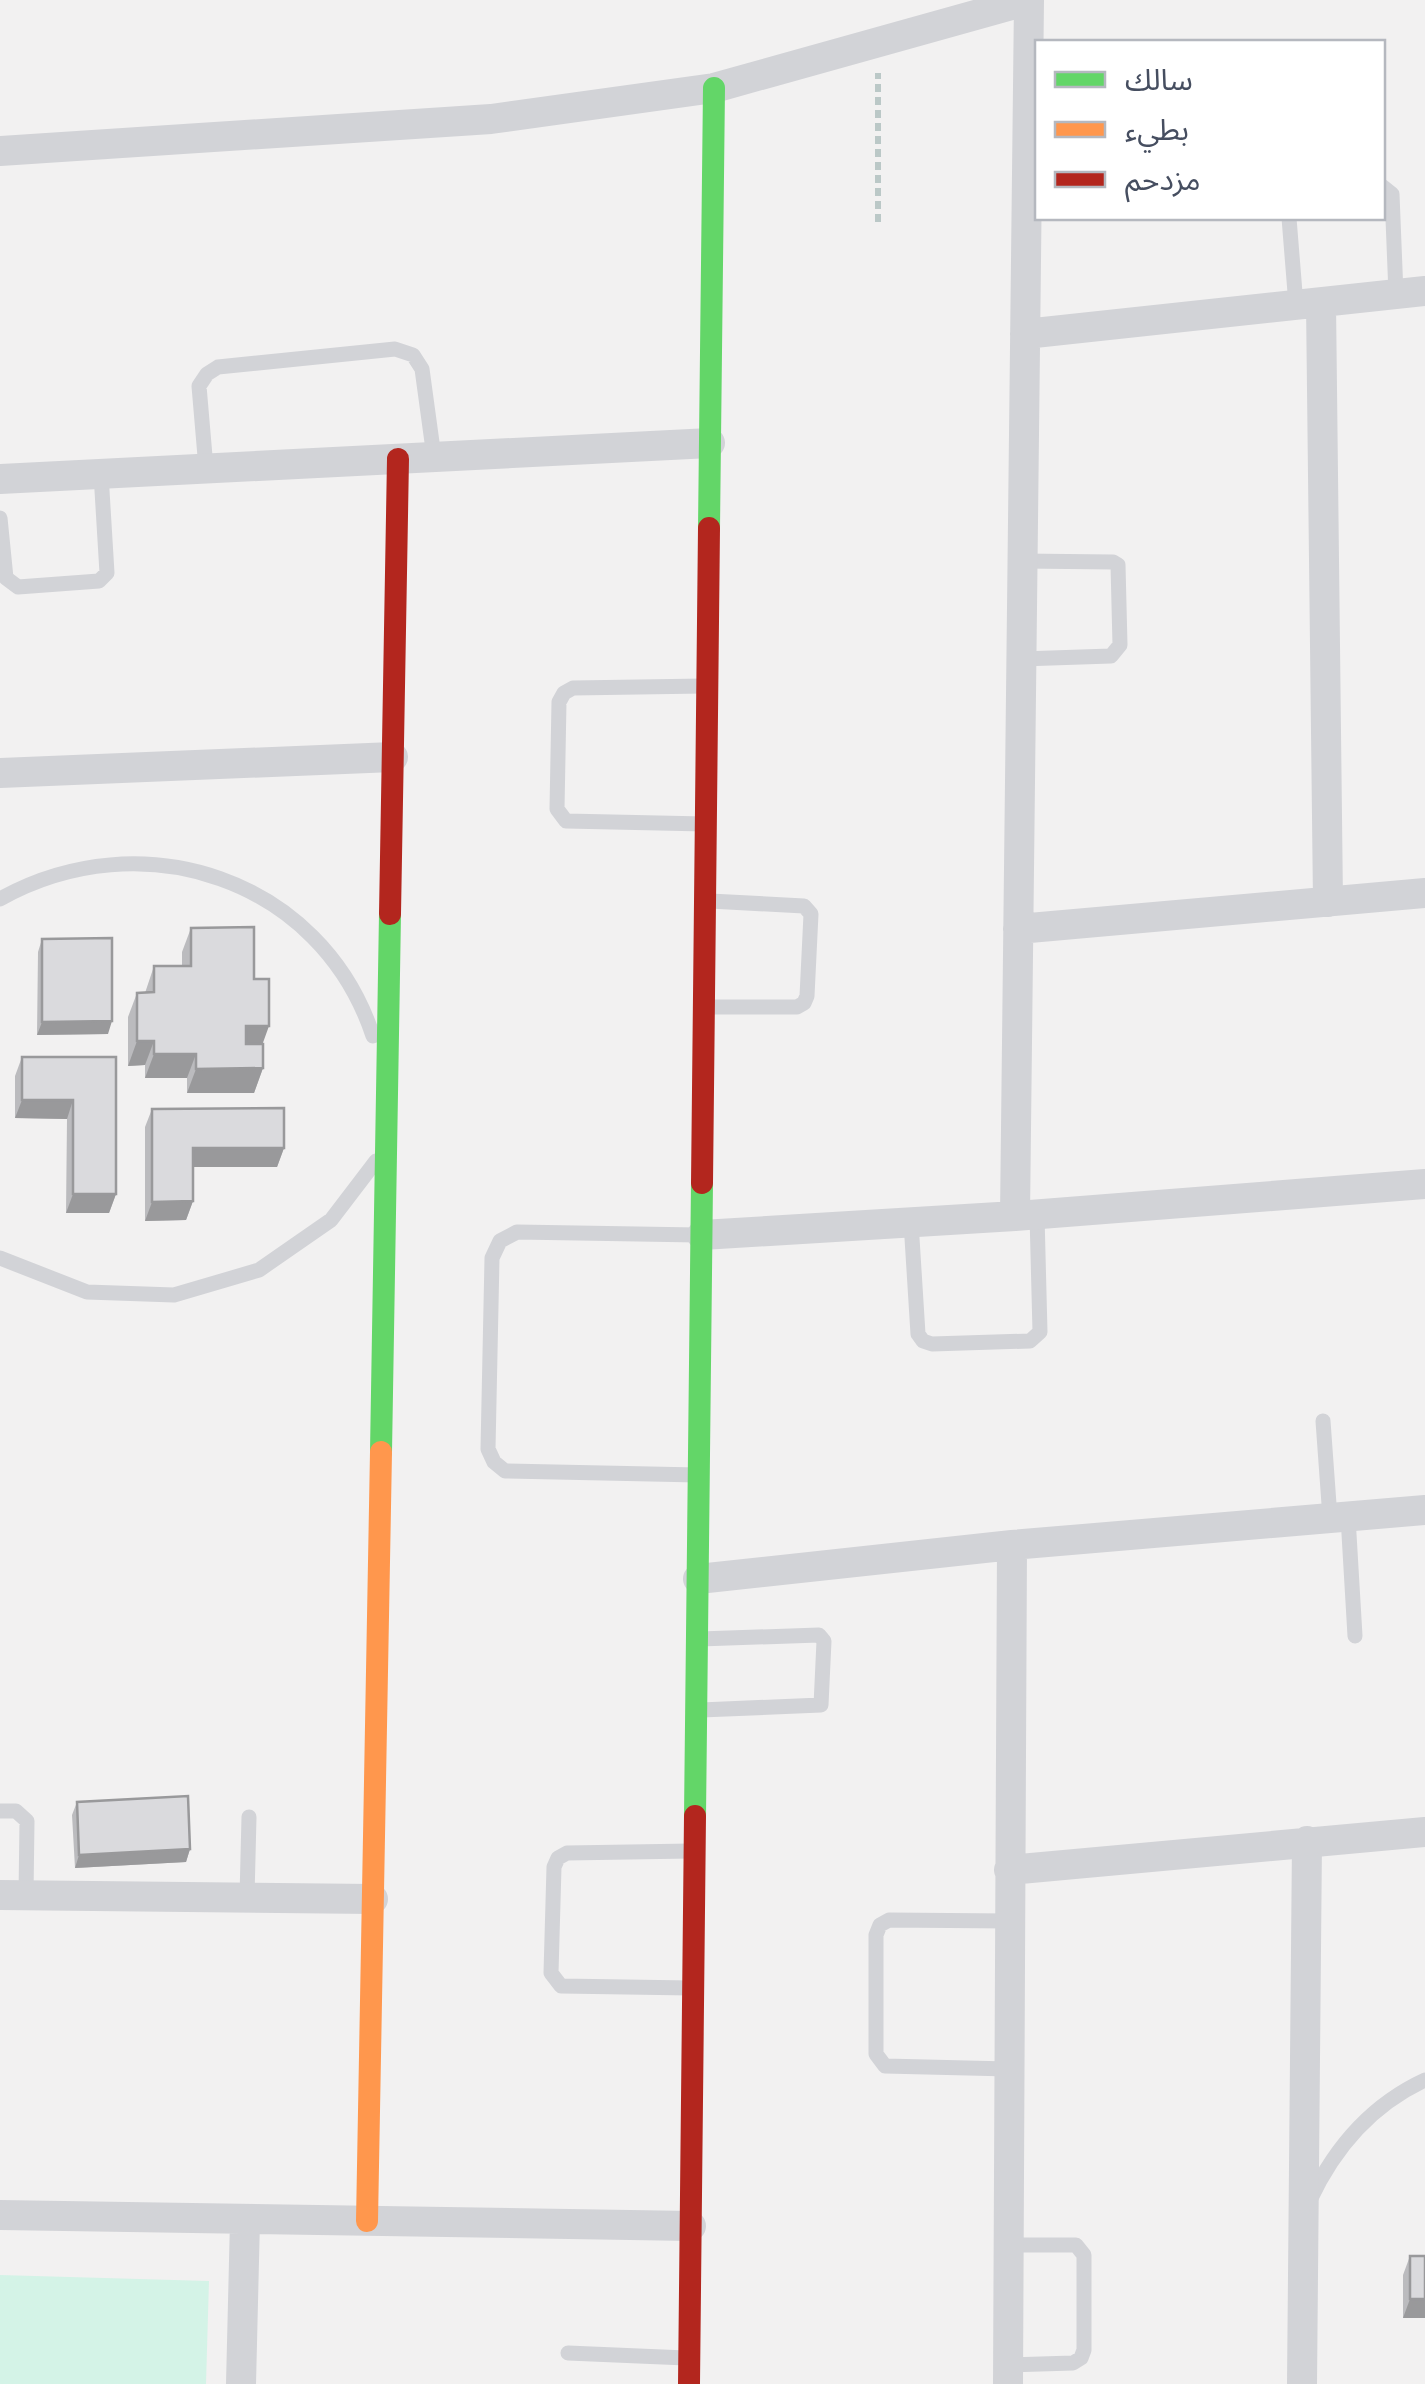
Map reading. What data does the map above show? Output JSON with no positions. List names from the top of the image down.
{
  "legend": ["سالك", "بطيء", "مزدحم"]
}
